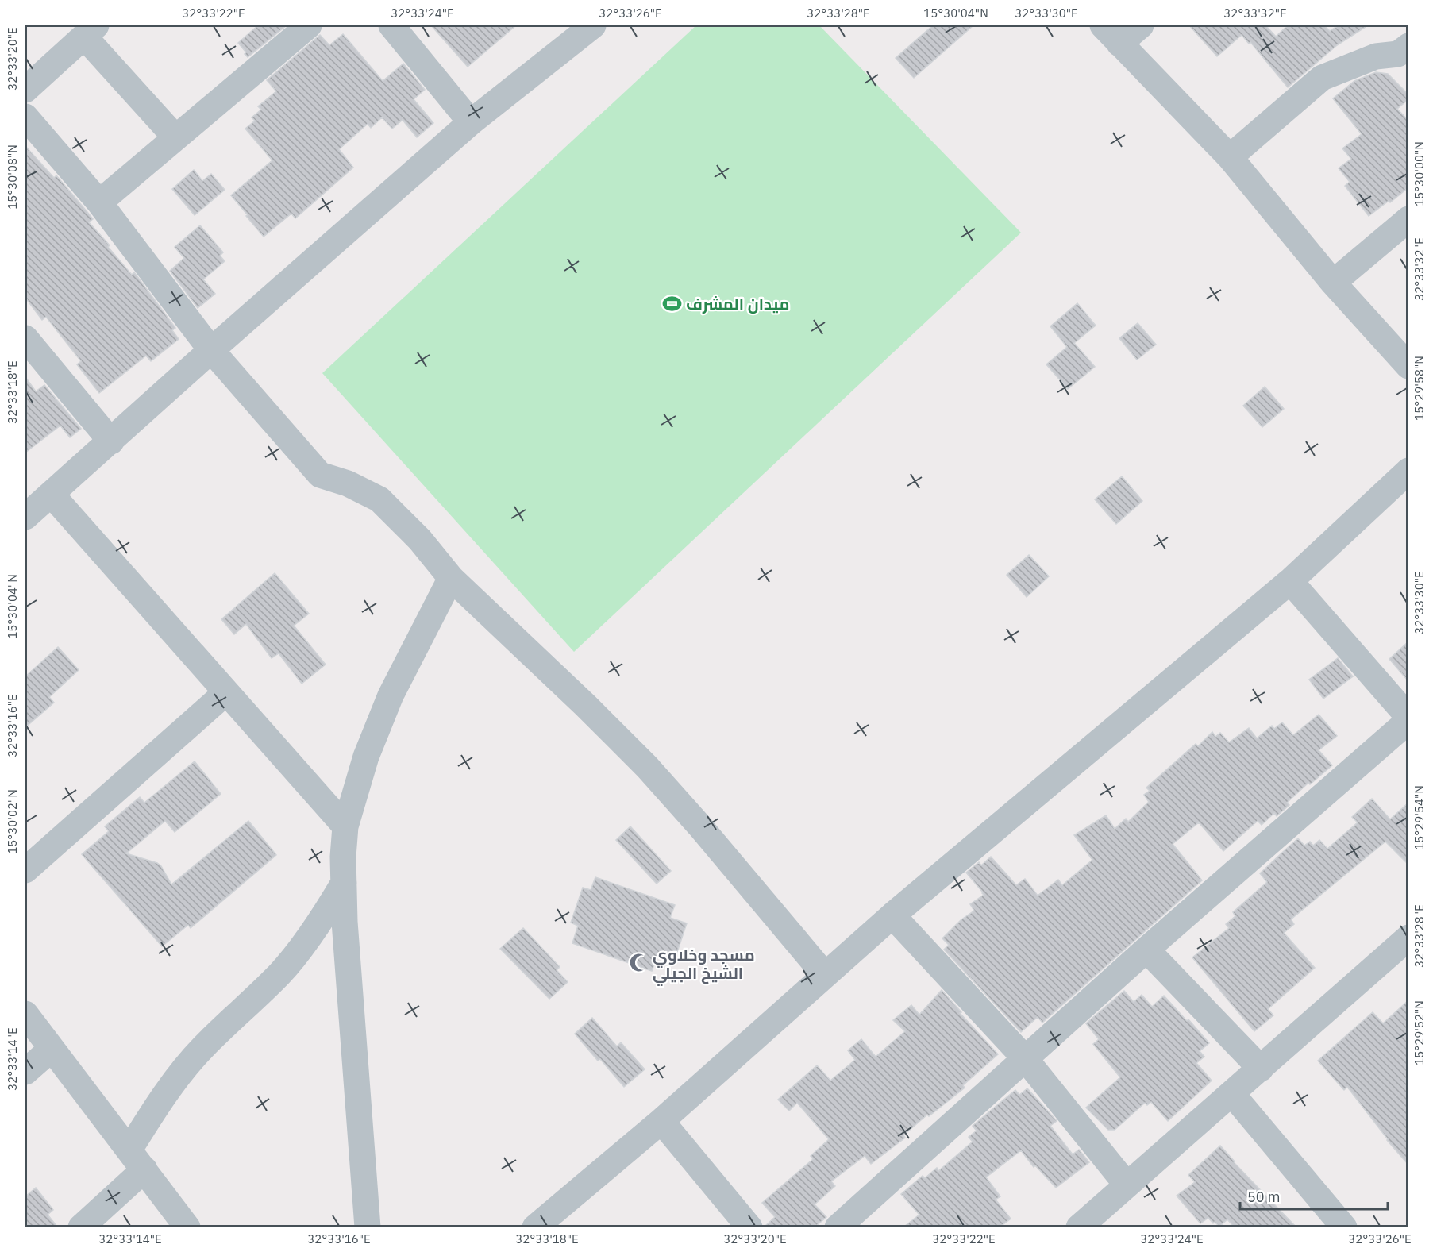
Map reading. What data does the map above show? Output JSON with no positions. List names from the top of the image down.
{
  "places": {
    "sports": ["ميدان المشرف"],
    "mosque": ["مسجد وخلاوي الشيخ الجيلي"]
  },
  "scale_bar": "50 m",
  "coordinates": [
    "32°33'22\"E",
    "32°33'24\"E",
    "32°33'26\"E",
    "32°33'28\"E",
    "15°30'04\"N",
    "32°33'30\"E",
    "32°33'32\"E",
    "32°33'20\"E",
    "15°30'00\"N",
    "15°30'08\"N",
    "15°29'58\"N",
    "32°33'18\"E",
    "32°33'16\"E",
    "15°29'54\"N",
    "15°30'02\"N",
    "15°29'52\"N",
    "32°33'14\"E"
  ]
}
